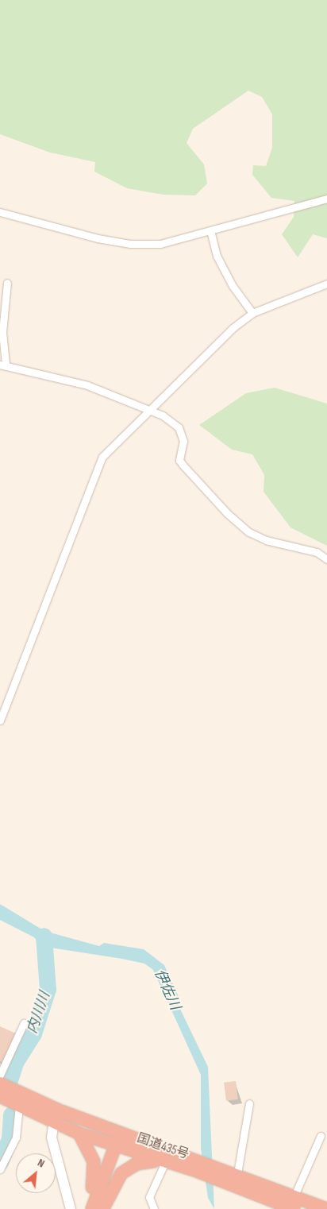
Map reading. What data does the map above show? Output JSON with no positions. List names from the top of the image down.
{
  "streets": {
    "highway": ["国道435号"]
  },
  "water": ["伊佐川", "内川川"],
  "north": "top right"
}
